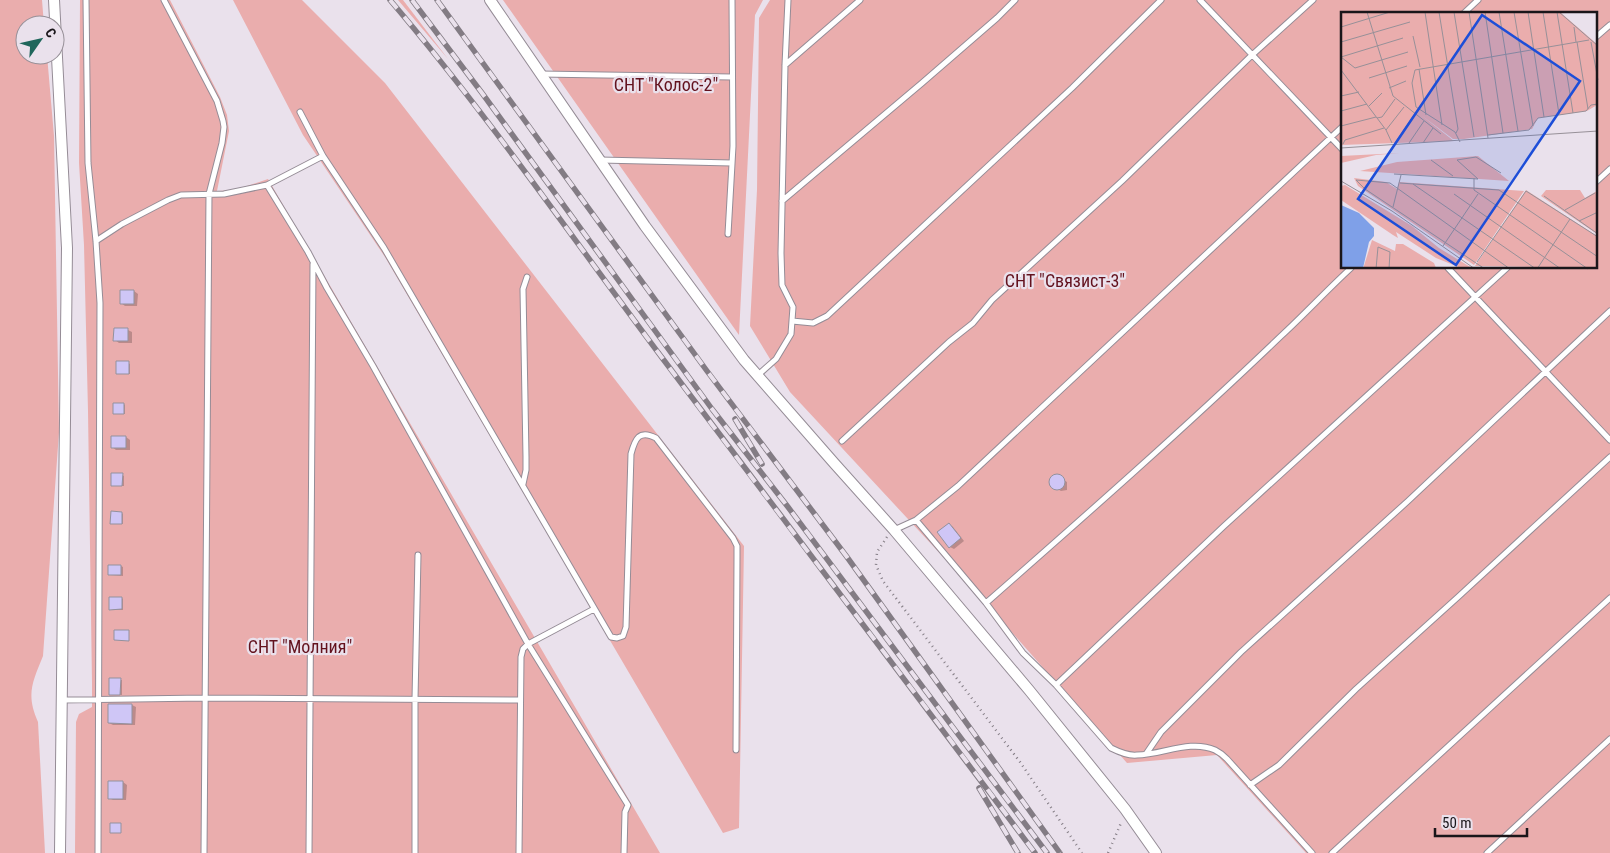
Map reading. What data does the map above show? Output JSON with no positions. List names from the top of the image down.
{
  "parks": ["СНТ \"Колос-2\"", "СНТ \"Связист-3\"", "СНТ \"Молния\""],
  "scale_bar": "50 m",
  "north": "top right"
}
